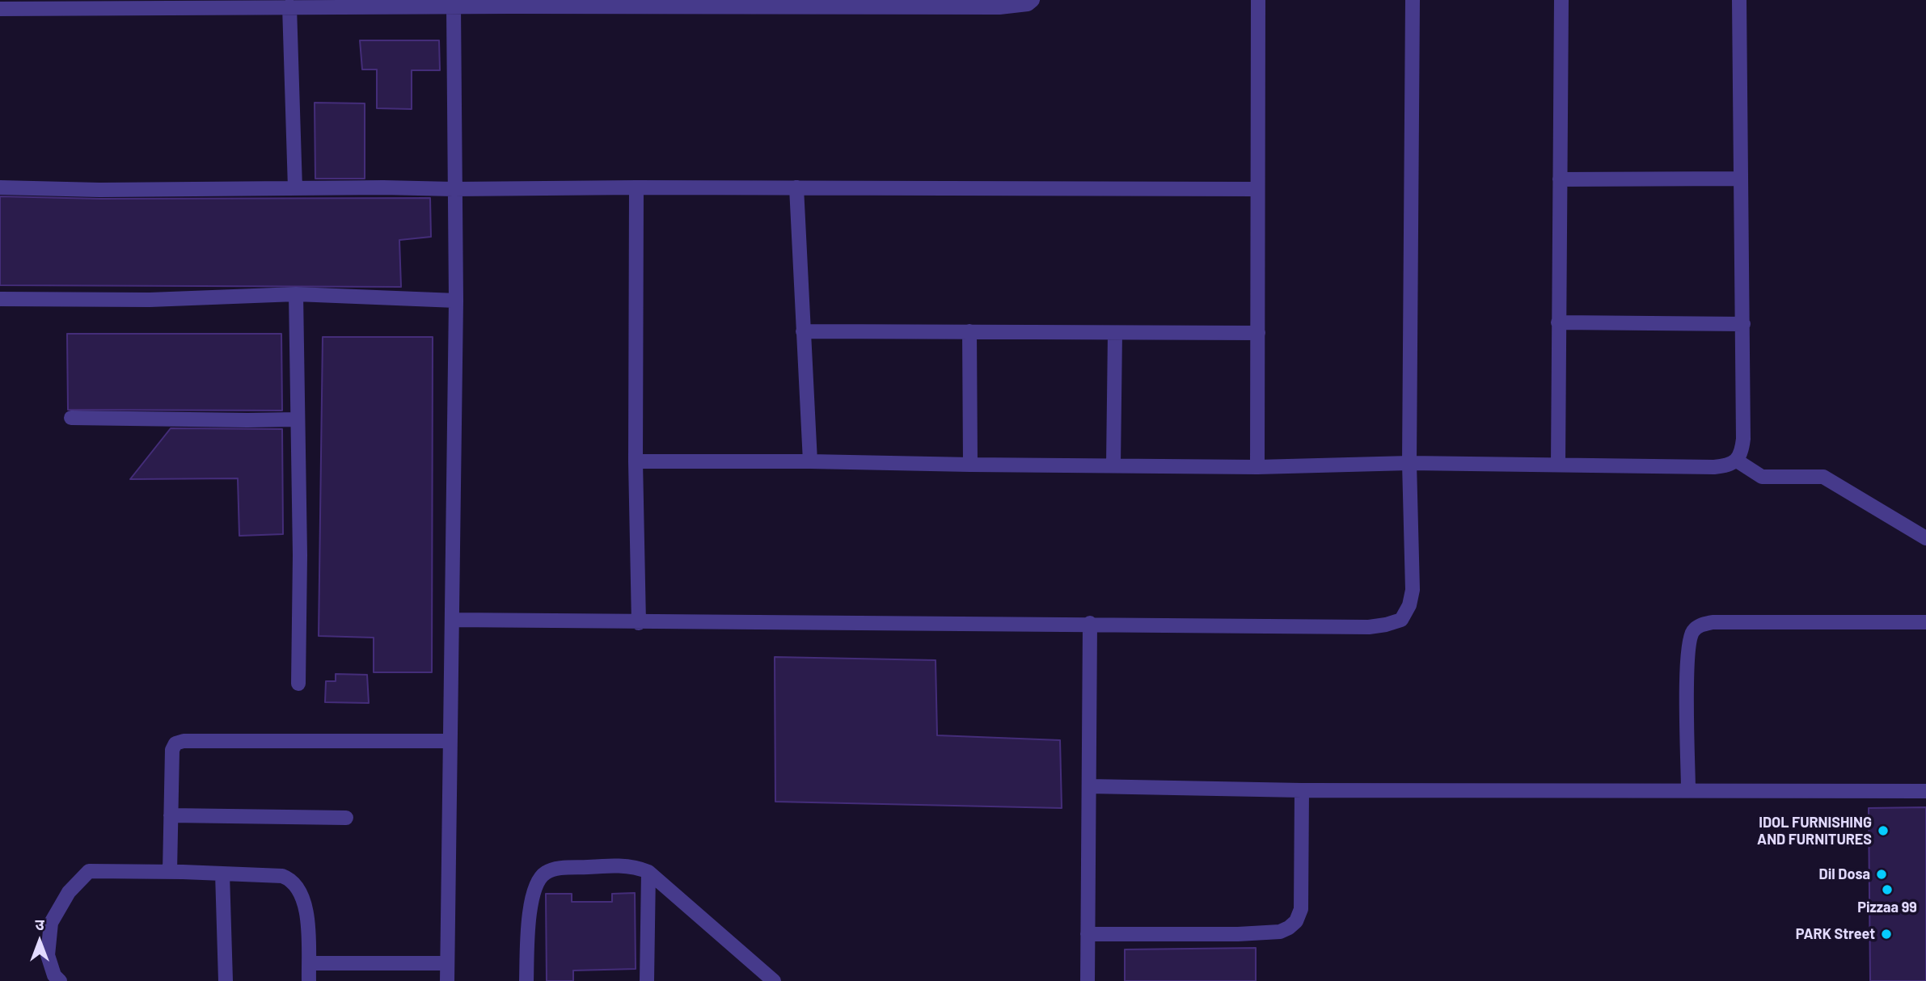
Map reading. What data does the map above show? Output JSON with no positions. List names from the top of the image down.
{
  "places": [
    "IDOL FURNISHING AND FURNITURES",
    "Dil Dosa",
    "Pizzaa 99",
    "PARK Street"
  ],
  "north": "top"
}
